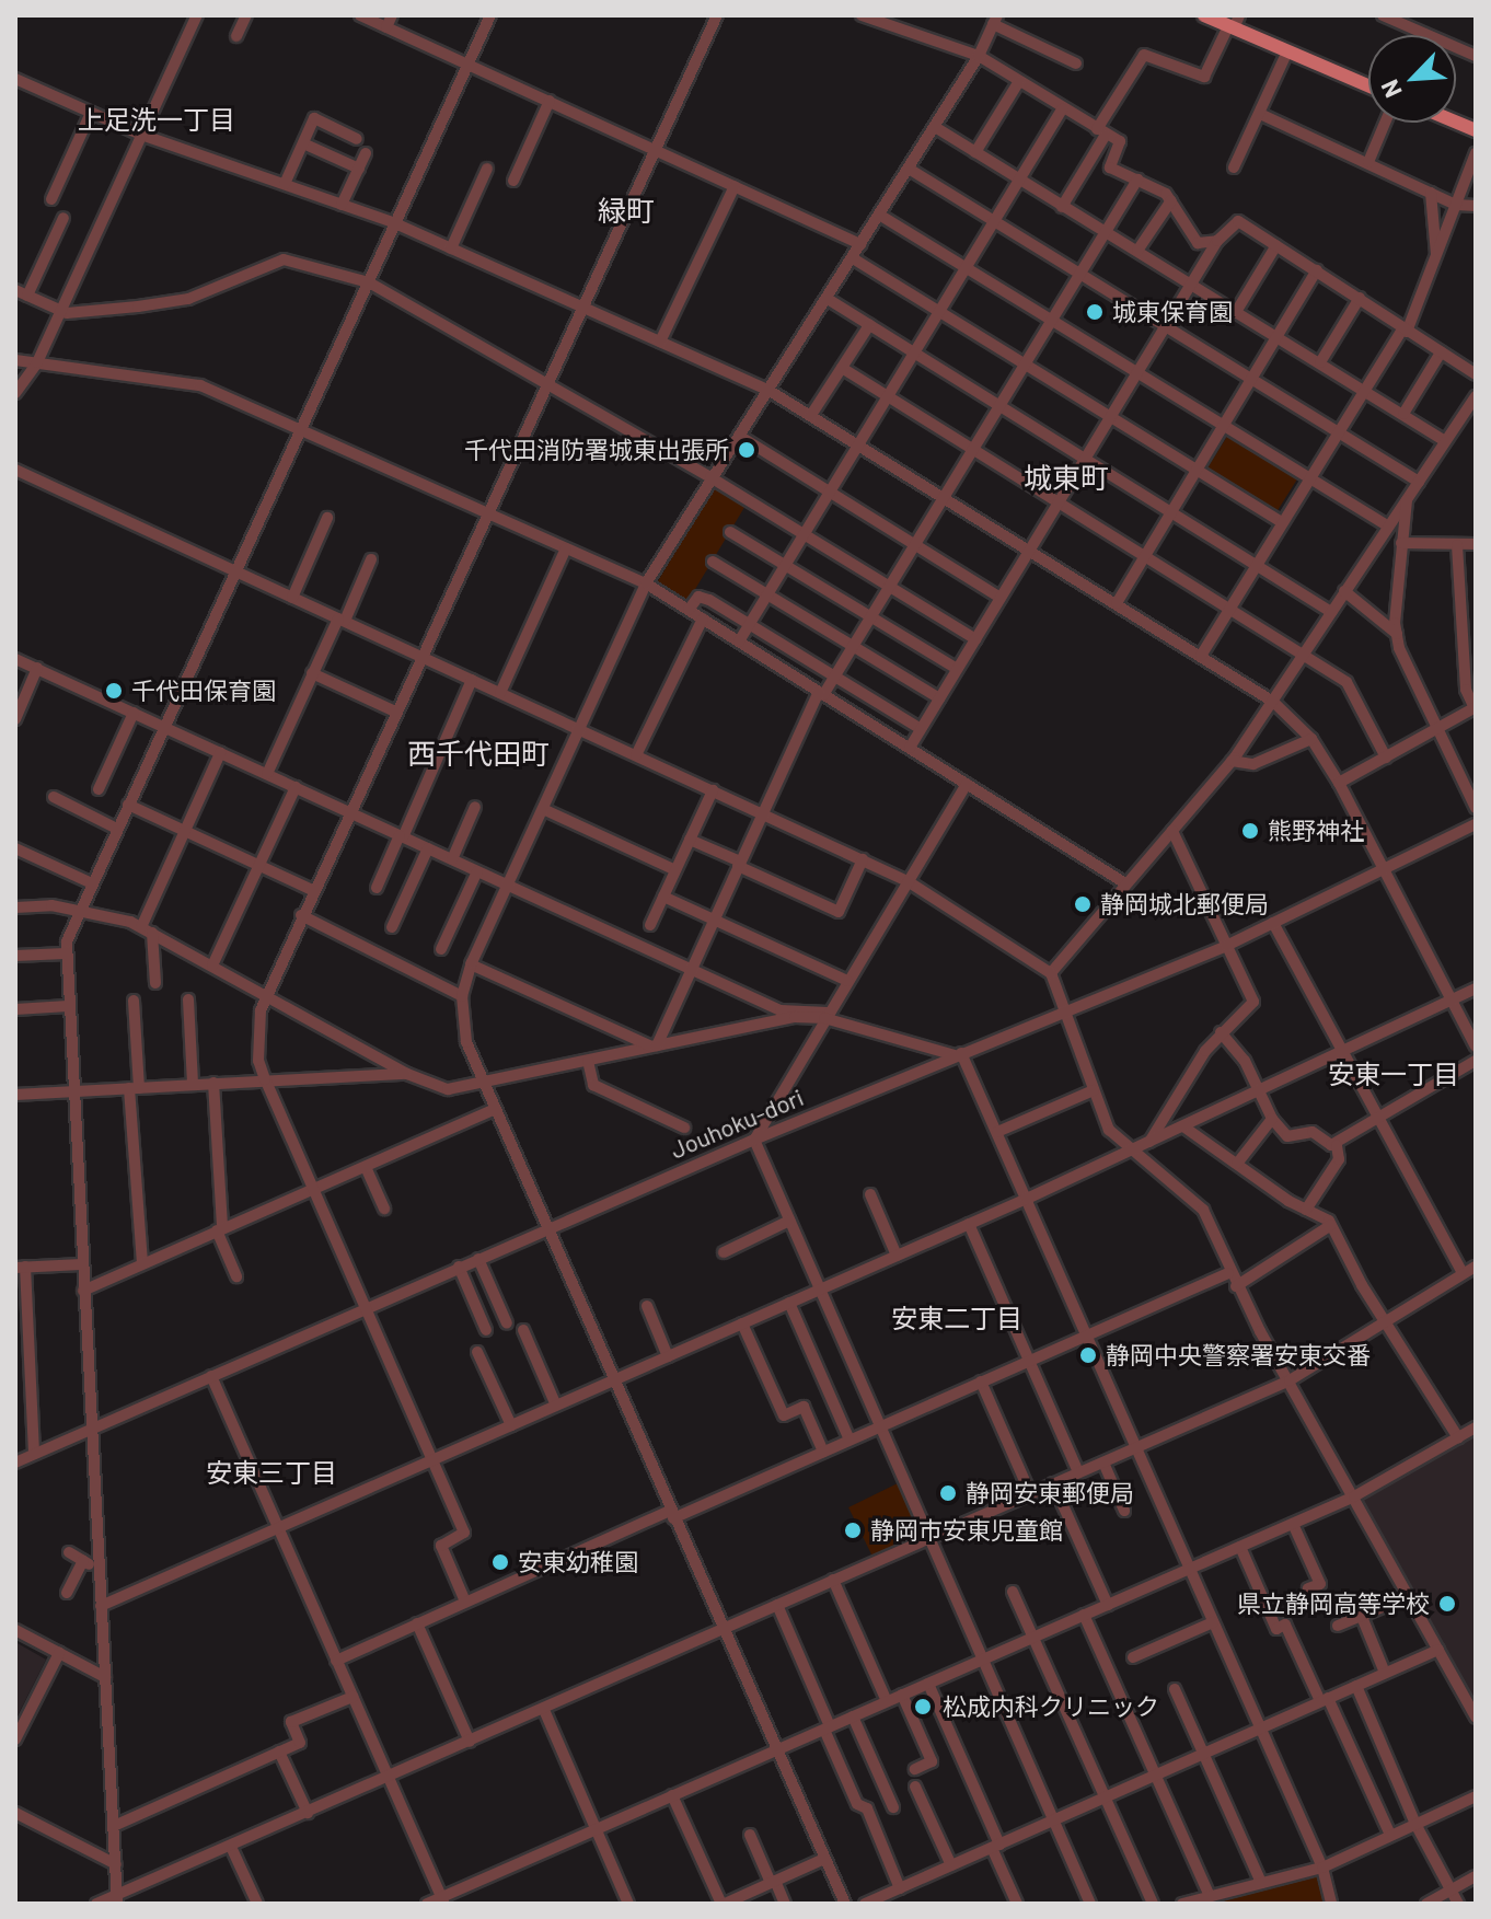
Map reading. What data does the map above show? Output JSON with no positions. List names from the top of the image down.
{
  "streets": {
    "street": ["Jouhoku-dori"]
  },
  "districts": [
    "上足洗一丁目",
    "緑町",
    "城東町",
    "西千代田町",
    "安東一丁目",
    "安東二丁目",
    "安東三丁目"
  ],
  "places": [
    "城東保育園",
    "千代田消防署城東出張所",
    "千代田保育園",
    "熊野神社",
    "静岡城北郵便局",
    "静岡中央警察署安東交番",
    "静岡安東郵便局",
    "静岡市安東児童館",
    "安東幼稚園",
    "県立静岡高等学校",
    "松成内科クリニック"
  ],
  "north": "bottom left"
}
